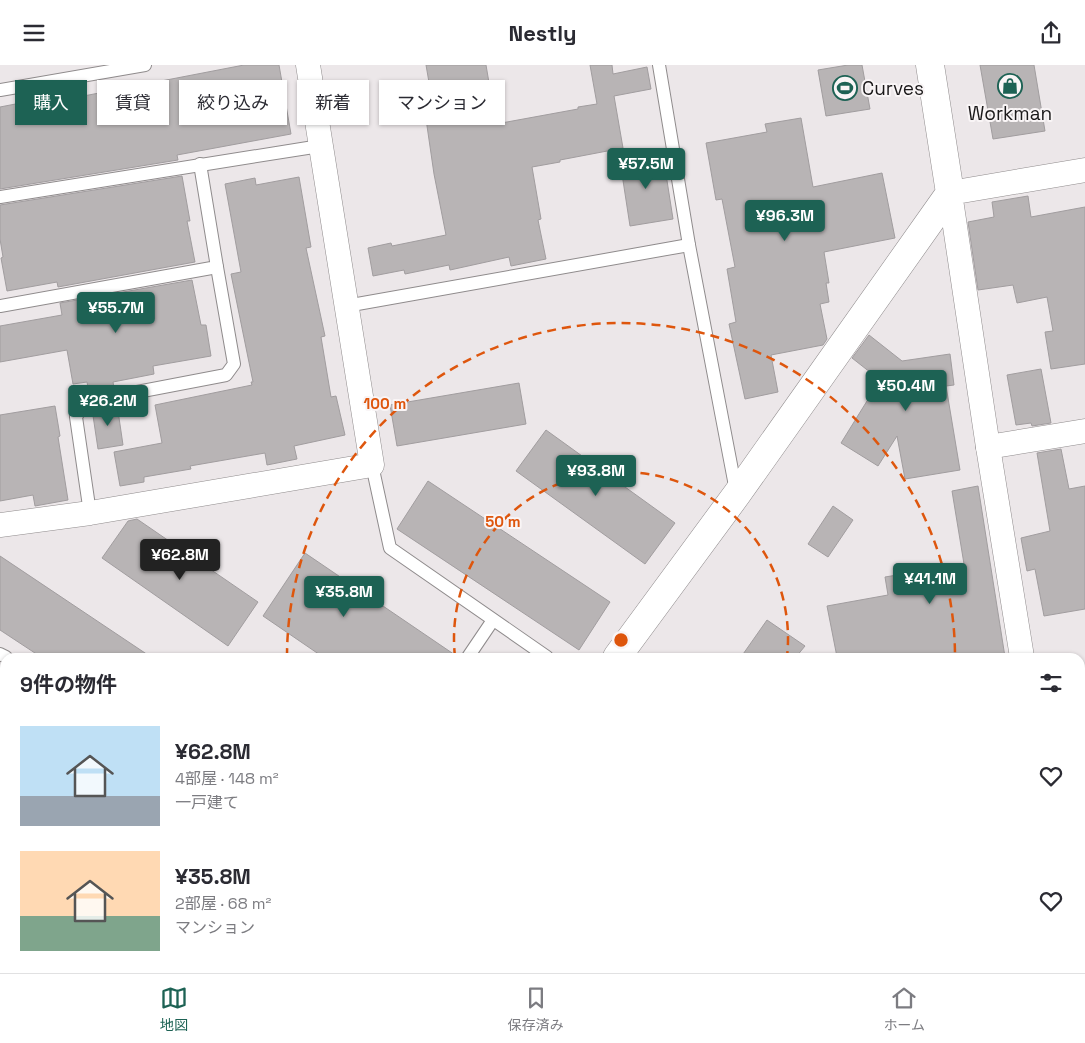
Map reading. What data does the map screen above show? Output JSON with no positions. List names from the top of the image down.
{
  "places": {
    "shop": ["Workman"],
    "sports": ["Curves"]
  },
  "page": {
    "header": "Nestly",
    "chip": [
      "購入",
      "賃貸",
      "絞り込み",
      "新着",
      "マンション"
    ],
    "price": [
      "¥57.5M",
      "¥96.3M",
      "¥55.7M",
      "¥50.4M",
      "¥26.2M",
      "¥93.8M",
      "¥62.8M",
      "¥41.1M",
      "¥35.8M"
    ],
    "heading": "9件の物件",
    "list": [
      {
        "name": "¥62.8M",
        "note": "4部屋 · 148 m² · 一戸建て"
      },
      {
        "name": "¥35.8M",
        "note": "2部屋 · 68 m² · マンション"
      }
    ],
    "tabs": ["地図", "保存済み", "ホーム"]
  },
  "rings": ["100 m", "50 m"]
}
